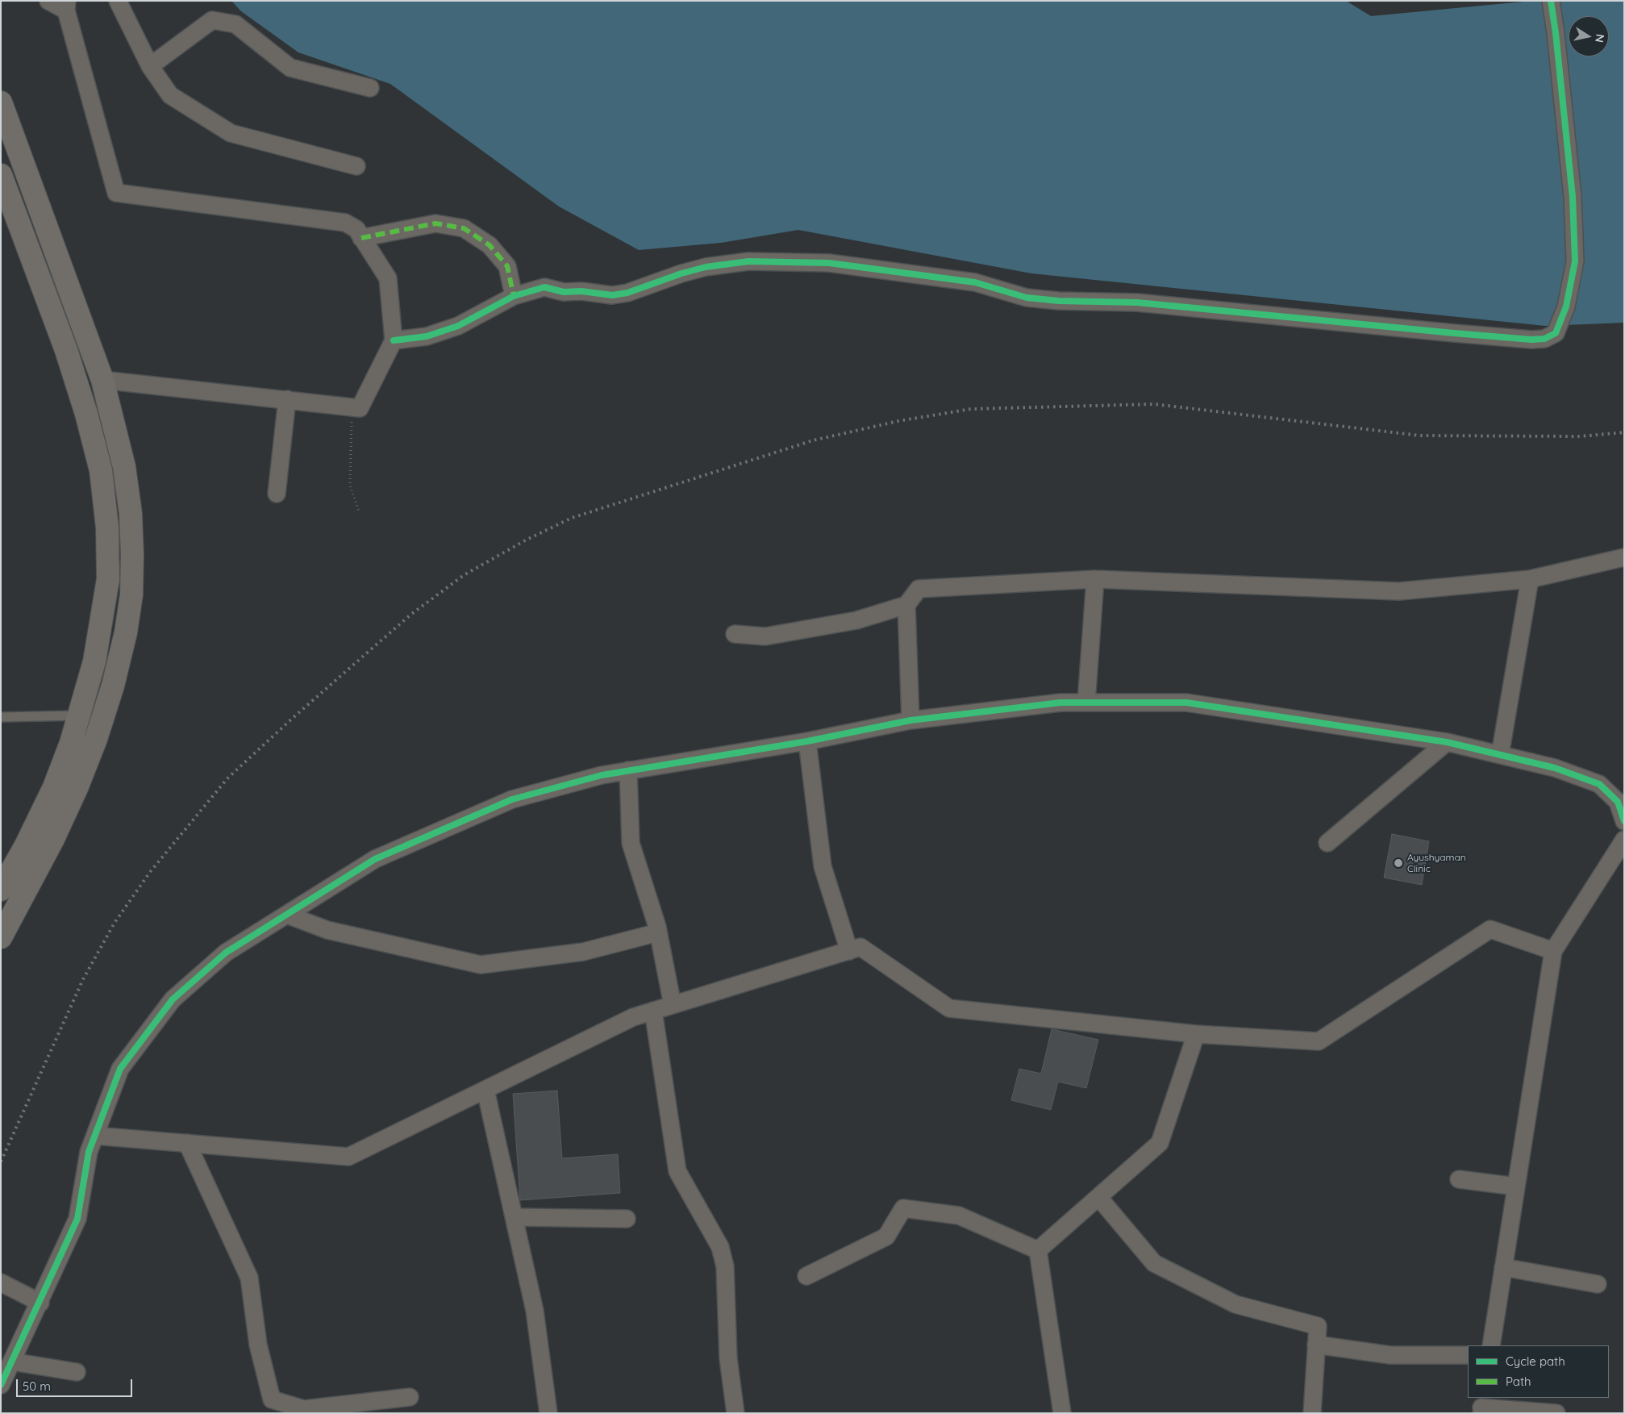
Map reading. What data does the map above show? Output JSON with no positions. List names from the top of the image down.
{
  "places": ["Ayushyaman Clinic"],
  "legend": ["Cycle path", "Path"],
  "scale_bar": "50 m",
  "north": "right"
}
